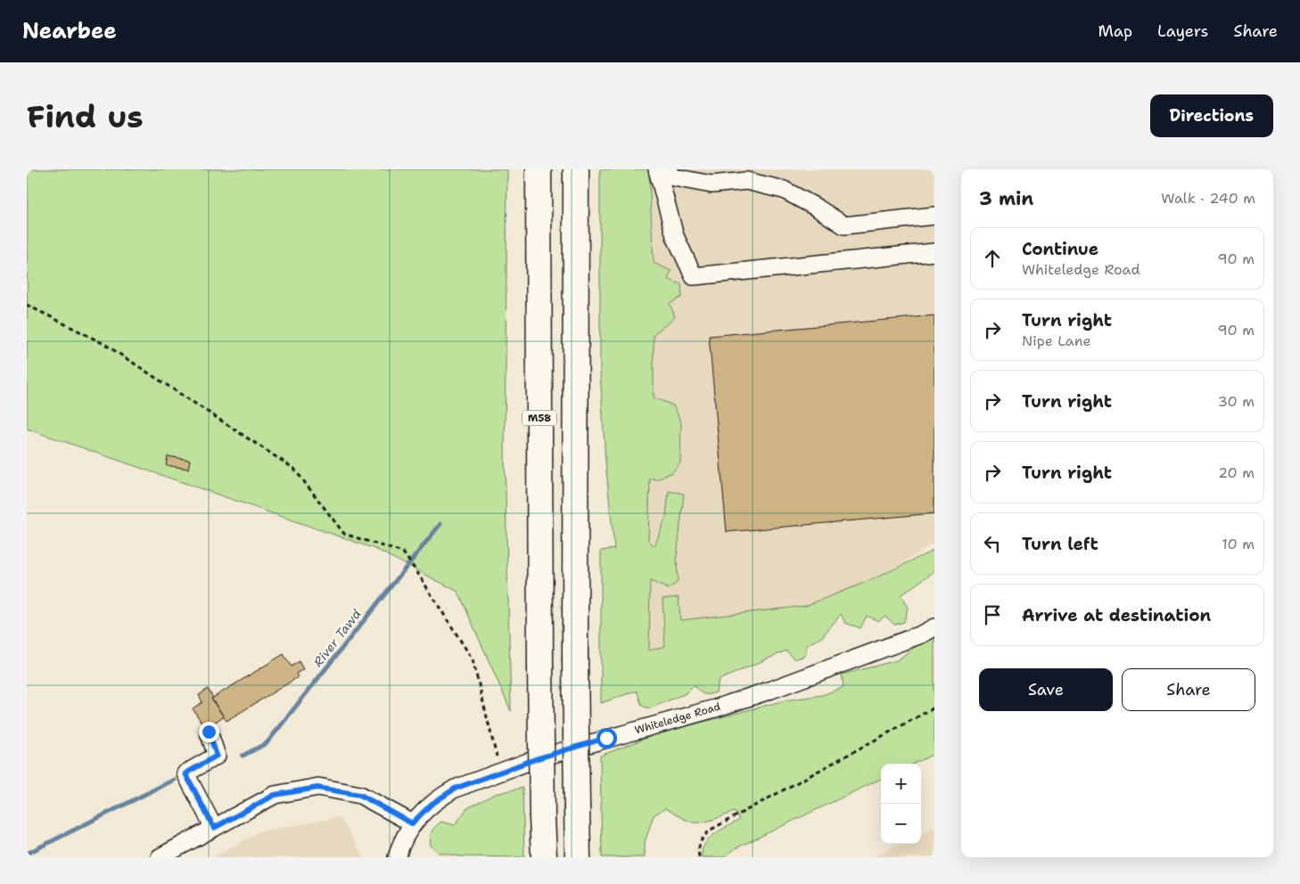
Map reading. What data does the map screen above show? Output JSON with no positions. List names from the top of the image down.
{
  "streets": {
    "highway": ["M58"],
    "street": ["Whiteledge Road"]
  },
  "water": ["River Tawd"],
  "page": {
    "header": "Nearbee",
    "nav": ["Map", "Layers", "Share"],
    "buttons": [
      "Directions",
      ["Save", "Share"]
    ],
    "title": "Find us",
    "heading": ["3 min", "Walk · 240 m"],
    "list": [
      ["Continue", "Whiteledge Road", "90 m"],
      ["Turn right", "Nipe Lane", "90 m"],
      ["Turn right", "30 m"],
      ["Turn right", "20 m"],
      ["Turn left", "10 m"],
      "Arrive at destination"
    ],
    "map_buttons": ["+", "−"]
  }
}
